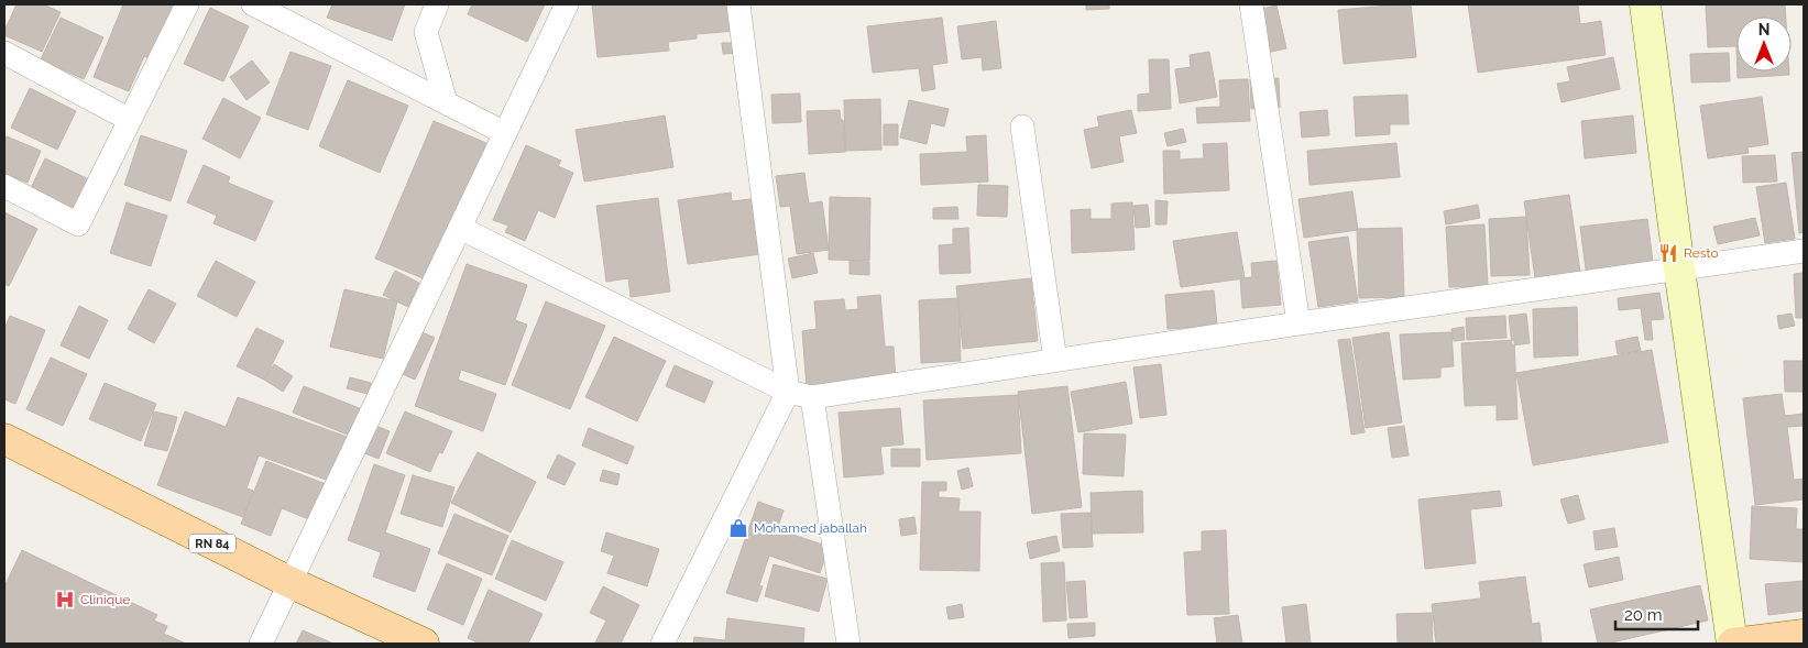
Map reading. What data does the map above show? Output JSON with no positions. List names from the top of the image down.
{
  "streets": {
    "main road": ["RN 84"]
  },
  "places": {
    "restaurant": ["Resto"],
    "shop": ["Mohamed jaballah"],
    "hospital": ["Clinique"]
  },
  "scale_bar": "20 m",
  "north": "top"
}
